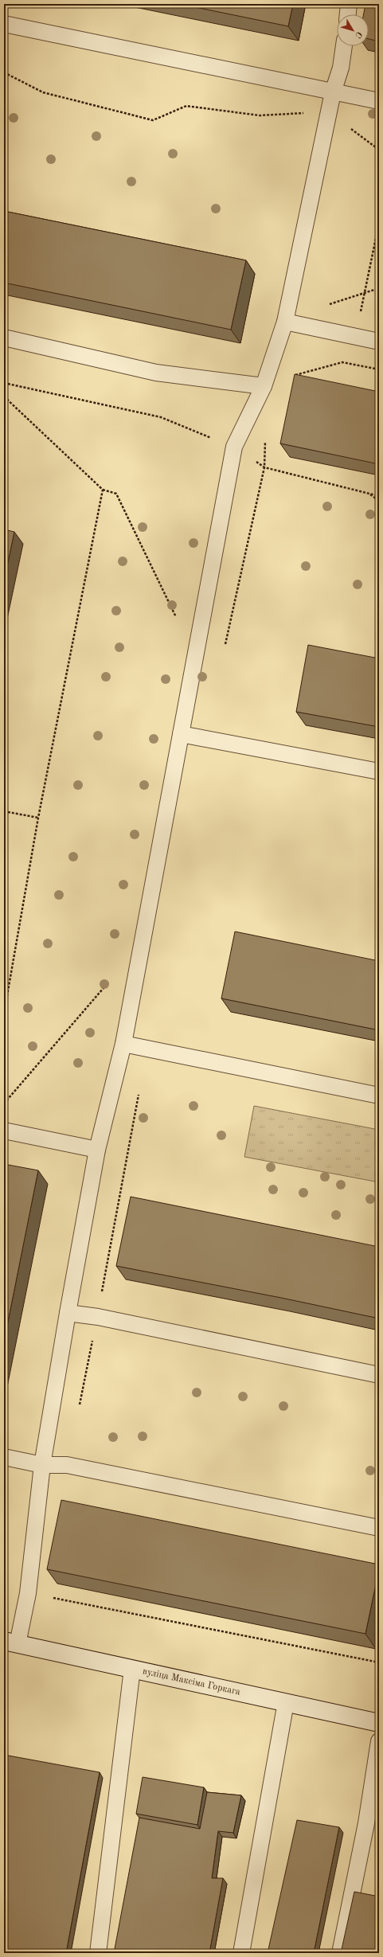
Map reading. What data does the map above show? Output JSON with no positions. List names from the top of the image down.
{
  "streets": {
    "main road": ["вуліца Максіма Горкага"]
  },
  "north": "bottom right"
}
